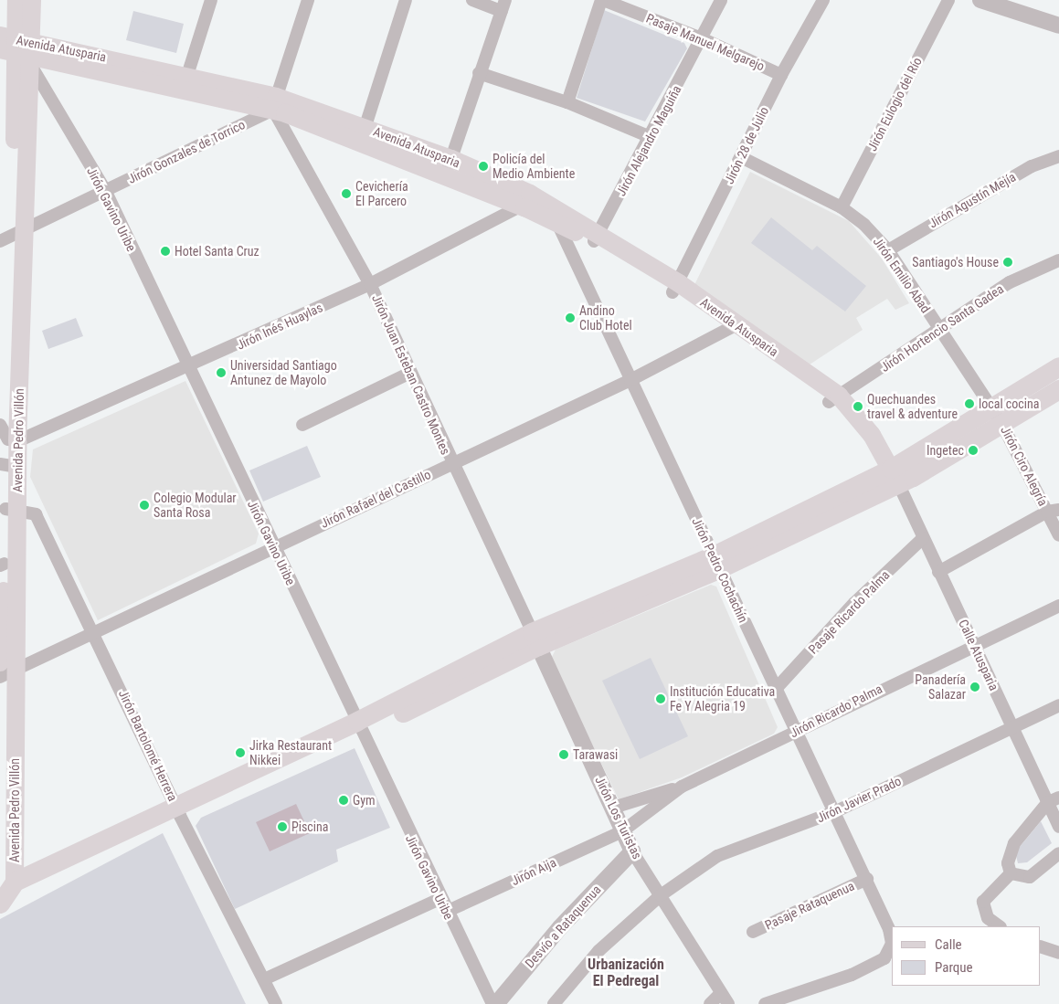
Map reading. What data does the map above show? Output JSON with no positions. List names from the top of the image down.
{
  "streets": {
    "main road": ["Avenida Atusparia", "Avenida Pedro Villón"],
    "street": [
      "Pasaje Manuel Melgarejo",
      "Jirón Eulogio del Río",
      "Jirón Alejandro Maguiña",
      "Jirón 28 de Julio",
      "Jirón Gonzales de Torrico",
      "Jirón Agustín Mejía",
      "Jirón Gavino Uribe",
      "Jirón Emilio Abad",
      "Jirón Inés Huaylas",
      "Jirón Hortencio Santa Gadea",
      "Jirón Juan Esteban Castro Montes",
      "Jirón Ciro Alegría",
      "Jirón Rafael del Castillo",
      "Jirón Pedro Cochachín",
      "Pasaje Ricardo Palma",
      "Calle Atusparia",
      "Jirón Ricardo Palma",
      "Jirón Bartolomé Herrera",
      "Jirón Javier Prado",
      "Jirón Los Turistas",
      "Jirón Aija",
      "Pasaje Rataquenua",
      "Desvío a Rataquenua"
    ]
  },
  "crossings": [
    ["Pasaje Manuel Melgarejo", "Jirón Alejandro Maguiña"],
    ["Pasaje Manuel Melgarejo", "Jirón 28 de Julio"],
    ["Avenida Atusparia", "Jirón Alejandro Maguiña"],
    ["Avenida Atusparia", "Jirón 28 de Julio"],
    ["Avenida Atusparia", "Jirón Gonzales de Torrico"],
    ["Avenida Atusparia", "Jirón Gavino Uribe"],
    ["Avenida Atusparia", "Jirón Inés Huaylas"],
    ["Avenida Atusparia", "Jirón Hortencio Santa Gadea"],
    ["Avenida Atusparia", "Jirón Juan Esteban Castro Montes"],
    ["Avenida Atusparia", "Avenida Pedro Villón"],
    ["Avenida Atusparia", "Jirón Rafael del Castillo"],
    ["Avenida Atusparia", "Jirón Pedro Cochachín"],
    ["Avenida Atusparia", "Calle Atusparia"],
    ["Jirón Eulogio del Río", "Jirón Emilio Abad"],
    ["Jirón 28 de Julio", "Jirón Emilio Abad"],
    ["Jirón Gonzales de Torrico", "Jirón Gavino Uribe"],
    ["Jirón Gonzales de Torrico", "Jirón Juan Esteban Castro Montes"],
    ["Jirón Gonzales de Torrico", "Avenida Pedro Villón"],
    ["Jirón Agustín Mejía", "Jirón Emilio Abad"],
    ["Jirón Gavino Uribe", "Jirón Inés Huaylas"],
    ["Jirón Gavino Uribe", "Avenida Pedro Villón"],
    ["Jirón Gavino Uribe", "Jirón Rafael del Castillo"],
    ["Jirón Gavino Uribe", "Jirón Aija"],
    ["Jirón Emilio Abad", "Jirón Hortencio Santa Gadea"],
    ["Jirón Emilio Abad", "Jirón Ciro Alegría"],
    ["Jirón Inés Huaylas", "Jirón Juan Esteban Castro Montes"],
    ["Jirón Inés Huaylas", "Avenida Pedro Villón"],
    ["Jirón Juan Esteban Castro Montes", "Jirón Rafael del Castillo"],
    ["Jirón Juan Esteban Castro Montes", "Jirón Los Turistas"],
    ["Avenida Pedro Villón", "Jirón Rafael del Castillo"],
    ["Avenida Pedro Villón", "Jirón Bartolomé Herrera"],
    ["Jirón Rafael del Castillo", "Jirón Pedro Cochachín"],
    ["Jirón Rafael del Castillo", "Jirón Bartolomé Herrera"],
    ["Jirón Pedro Cochachín", "Pasaje Ricardo Palma"],
    ["Jirón Pedro Cochachín", "Jirón Ricardo Palma"],
    ["Jirón Pedro Cochachín", "Jirón Javier Prado"],
    ["Jirón Pedro Cochachín", "Pasaje Rataquenua"],
    ["Pasaje Ricardo Palma", "Calle Atusparia"],
    ["Calle Atusparia", "Jirón Ricardo Palma"],
    ["Calle Atusparia", "Jirón Javier Prado"],
    ["Jirón Ricardo Palma", "Jirón Los Turistas"],
    ["Jirón Ricardo Palma", "Jirón Aija"],
    ["Jirón Javier Prado", "Jirón Los Turistas"],
    ["Jirón Los Turistas", "Jirón Aija"],
    ["Jirón Los Turistas", "Desvío a Rataquenua"]
  ],
  "districts": ["Urbanización El Pedregal"],
  "places": [
    "Policía del Medio Ambiente",
    "Cevichería El Parcero",
    "Hotel Santa Cruz",
    "Santiago's House",
    "Andino Club Hotel",
    "Universidad Santiago Antunez de Mayolo",
    "local cocina",
    "Quechuandes travel & adventure",
    "Ingetec",
    "Colegio Modular Santa Rosa",
    "Panadería Salazar",
    "Institución Educativa Fe Y Alegria 19",
    "Jirka Restaurant Nikkei",
    "Tarawasi",
    "Gym",
    "Piscina"
  ],
  "legend": ["Calle", "Parque"]
}
